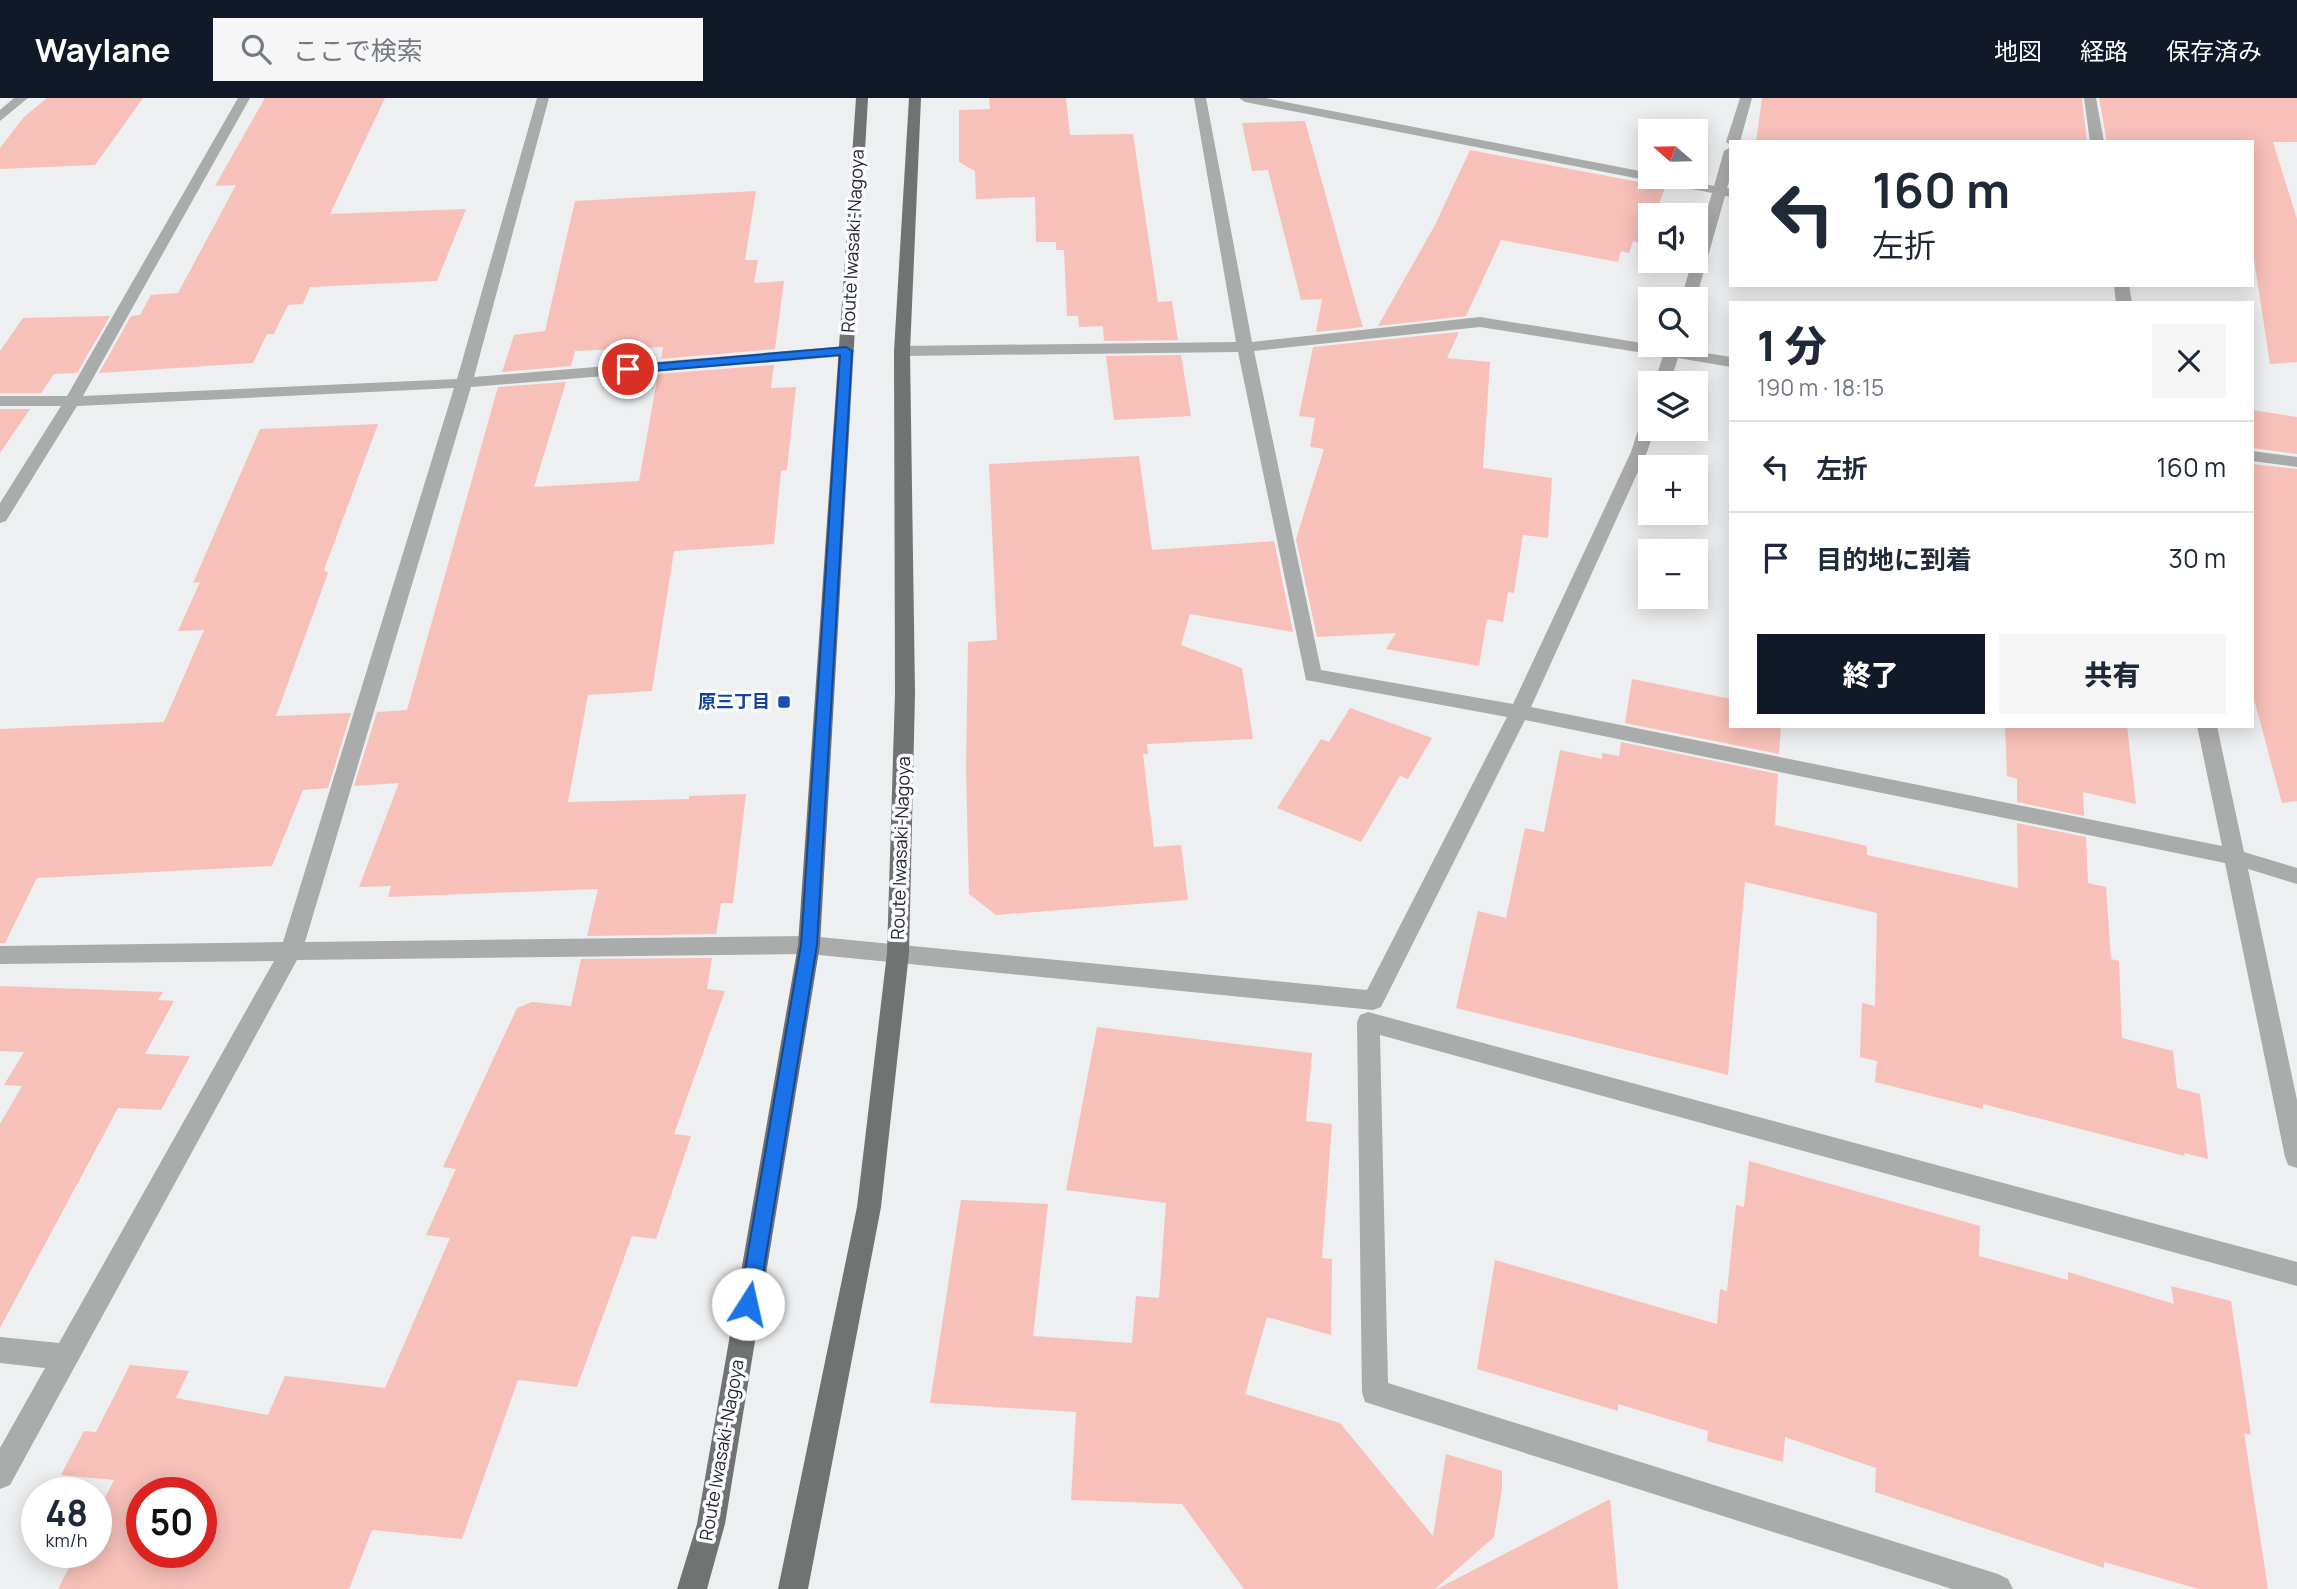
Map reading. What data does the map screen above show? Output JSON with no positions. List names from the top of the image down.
{
  "streets": {
    "main road": ["Route Iwasaki-Nagoya"]
  },
  "places": {
    "transit": ["原三丁目"]
  },
  "north": "left",
  "page": {
    "header": "Waylane",
    "search": "ここで検索",
    "nav": ["地図", "経路", "保存済み"],
    "map_buttons": ["+", "−"],
    "turn": ["160 m", "左折"],
    "heading": ["1 分", "190 m · 18:15"],
    "list": [
      {
        "name": "左折",
        "value": "160 m"
      },
      {
        "name": "目的地に到着",
        "value": "30 m"
      }
    ],
    "buttons": ["終了", "共有"],
    "speed": "48 km/h",
    "limit": "50"
  }
}
